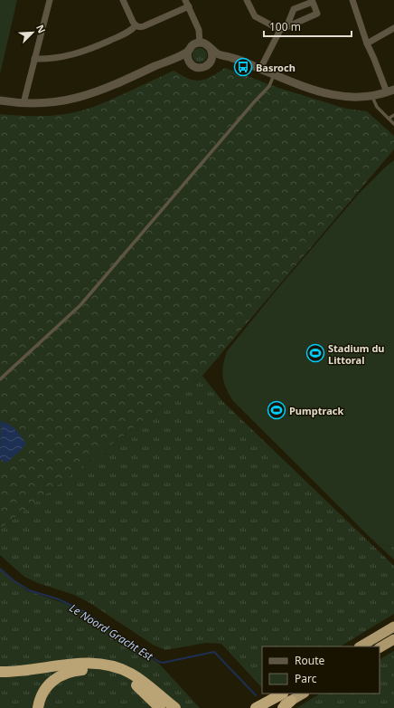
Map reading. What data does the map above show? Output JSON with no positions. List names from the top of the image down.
{
  "water": ["Le Noord Gracht Est"],
  "places": {
    "bus stop": ["Basroch"],
    "sports": ["Stadium du Littoral", "Pumptrack"]
  },
  "legend": ["Route", "Parc"],
  "scale_bar": "100 m",
  "north": "top right"
}
